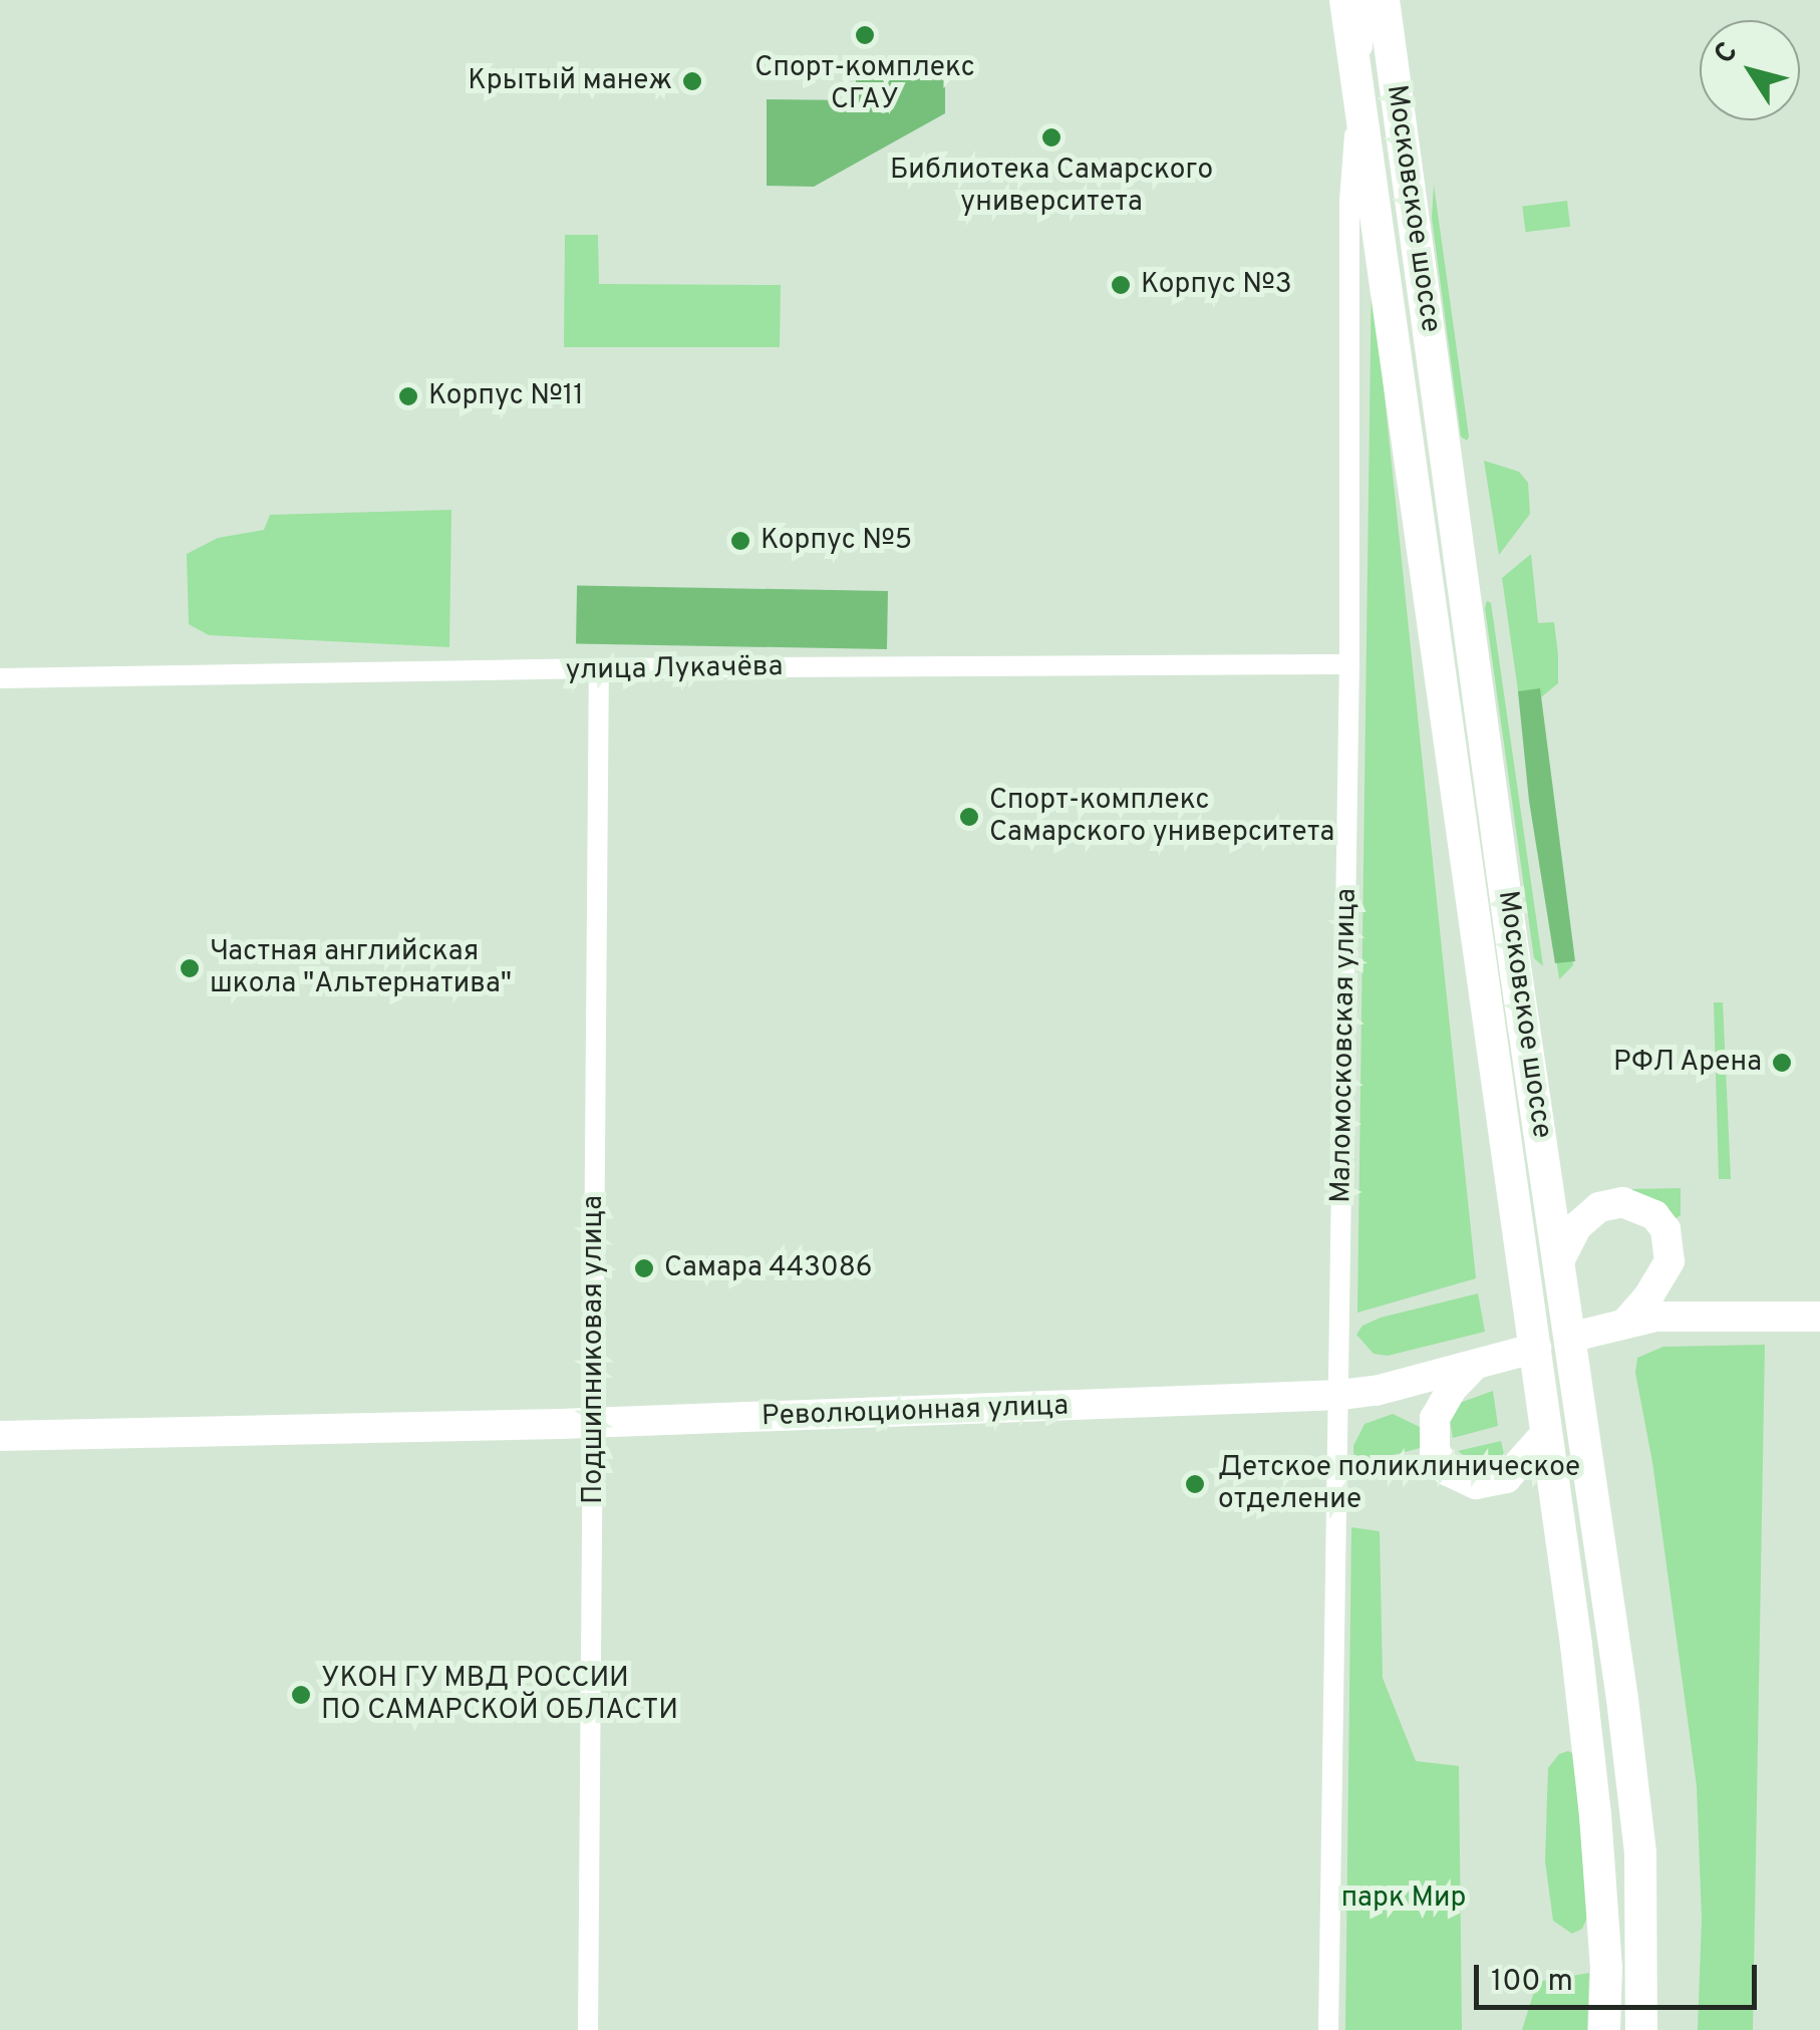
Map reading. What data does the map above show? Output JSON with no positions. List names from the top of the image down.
{
  "streets": {
    "main road": ["Московское шоссе", "Революционная улица"],
    "street": ["улица Лукачёва", "Маломосковская улица", "Подшипниковая улица"]
  },
  "crossings": [
    ["Московское шоссе", "Маломосковская улица"],
    ["Московское шоссе", "Революционная улица"],
    ["улица Лукачёва", "Маломосковская улица"],
    ["улица Лукачёва", "Подшипниковая улица"],
    ["Маломосковская улица", "Революционная улица"],
    ["Подшипниковая улица", "Революционная улица"]
  ],
  "parks": ["парк Мир"],
  "places": [
    "Спорт-комплекс СГАУ",
    "Крытый манеж",
    "Библиотека Самарского университета",
    "Корпус №3",
    "Корпус №11",
    "Корпус №5",
    "Спорт-комплекс Самарского университета",
    "Частная английская школа \"Альтернатива\"",
    "РФЛ Арена",
    "Самара 443086",
    "Детское поликлиническое отделение",
    "УКОН ГУ МВД РОССИИ ПО САМАРСКОЙ ОБЛАСТИ"
  ],
  "scale_bar": "100 m",
  "north": "top left"
}
